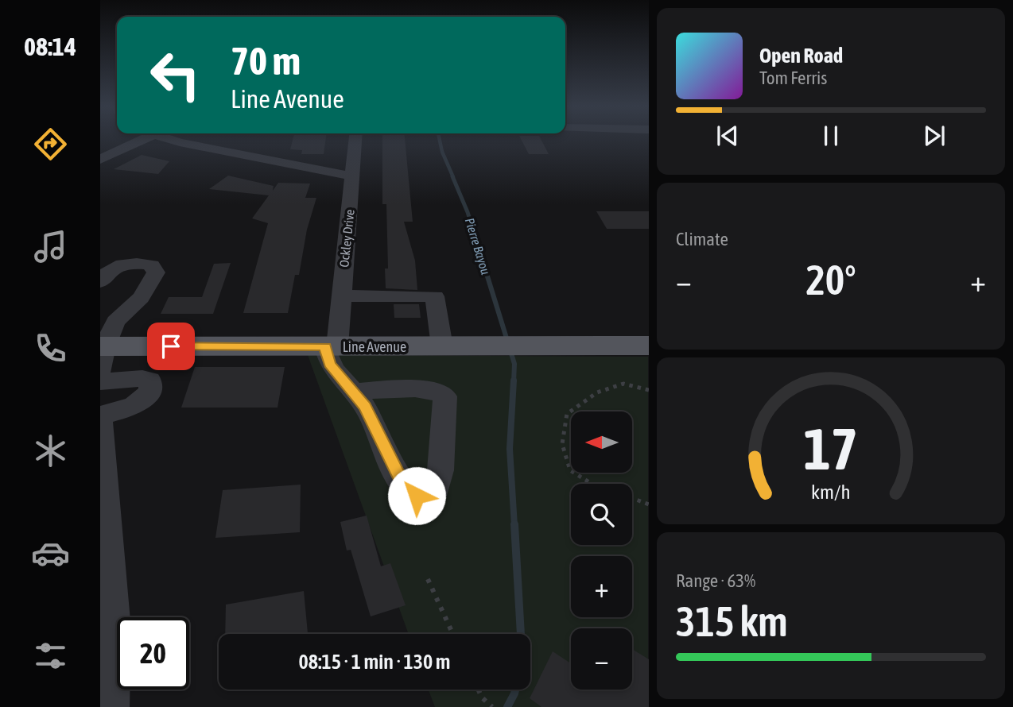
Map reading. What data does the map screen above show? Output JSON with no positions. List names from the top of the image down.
{
  "streets": {
    "main road": ["Line Avenue"],
    "street": ["Ockley Drive"]
  },
  "crossings": [
    ["Ockley Drive", "Line Avenue"]
  ],
  "water": ["Pierre Bayou"],
  "north": "left",
  "page": {
    "tabs": "08:14",
    "turn": ["70 m", "Line Avenue"],
    "song": ["Open Road", "Tom Ferris"],
    "tile": [
      "Climate",
      ["Range · 63%", "315 km"]
    ],
    "heat": ["−", "20°", "+"],
    "map_buttons": ["+", "−"],
    "limit": "20",
    "trip": "08:15 · 1 min · 130 m",
    "gauge": ["17", "km/h"]
  }
}
